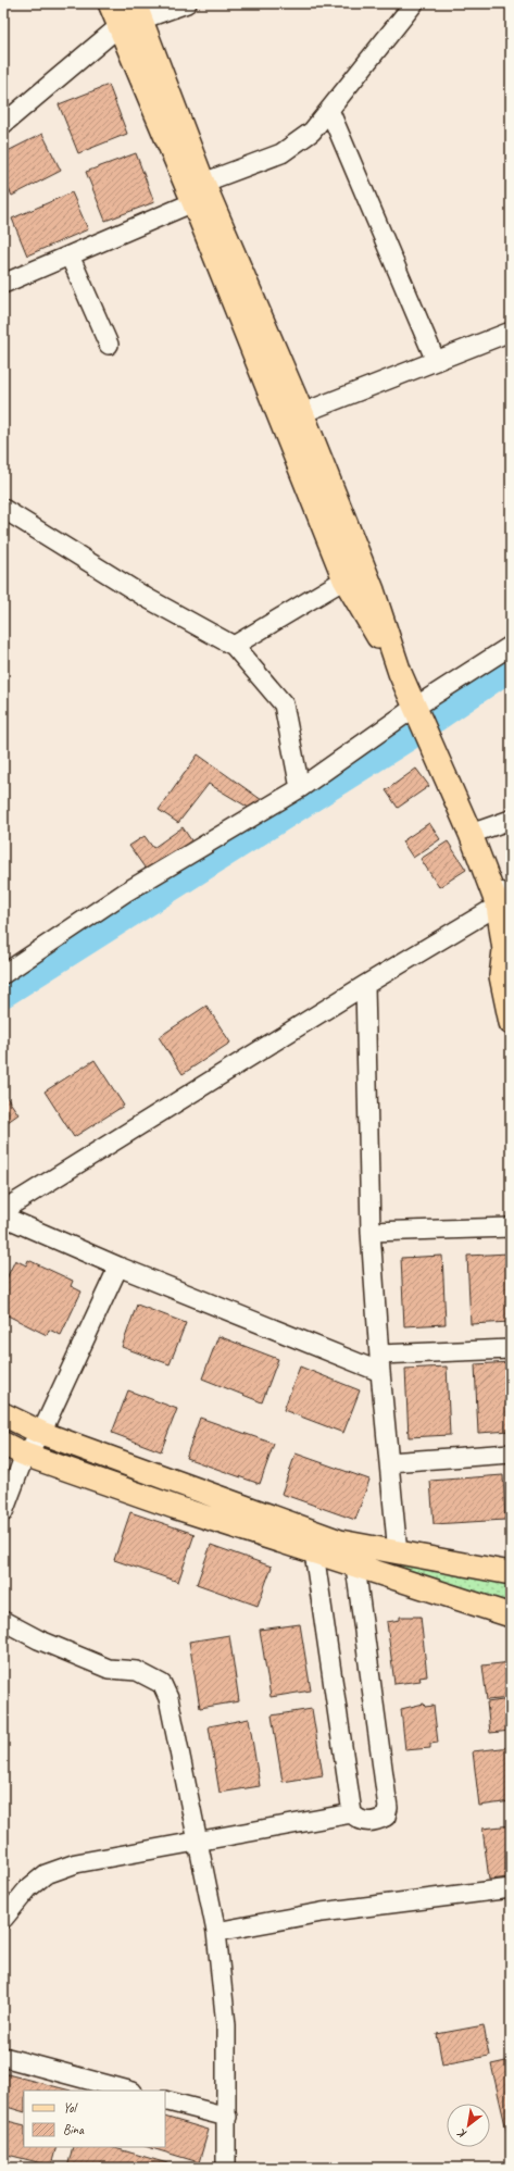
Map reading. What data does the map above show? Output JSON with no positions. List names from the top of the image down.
{
  "legend": ["Yol", "Bina"],
  "north": "bottom left"
}
